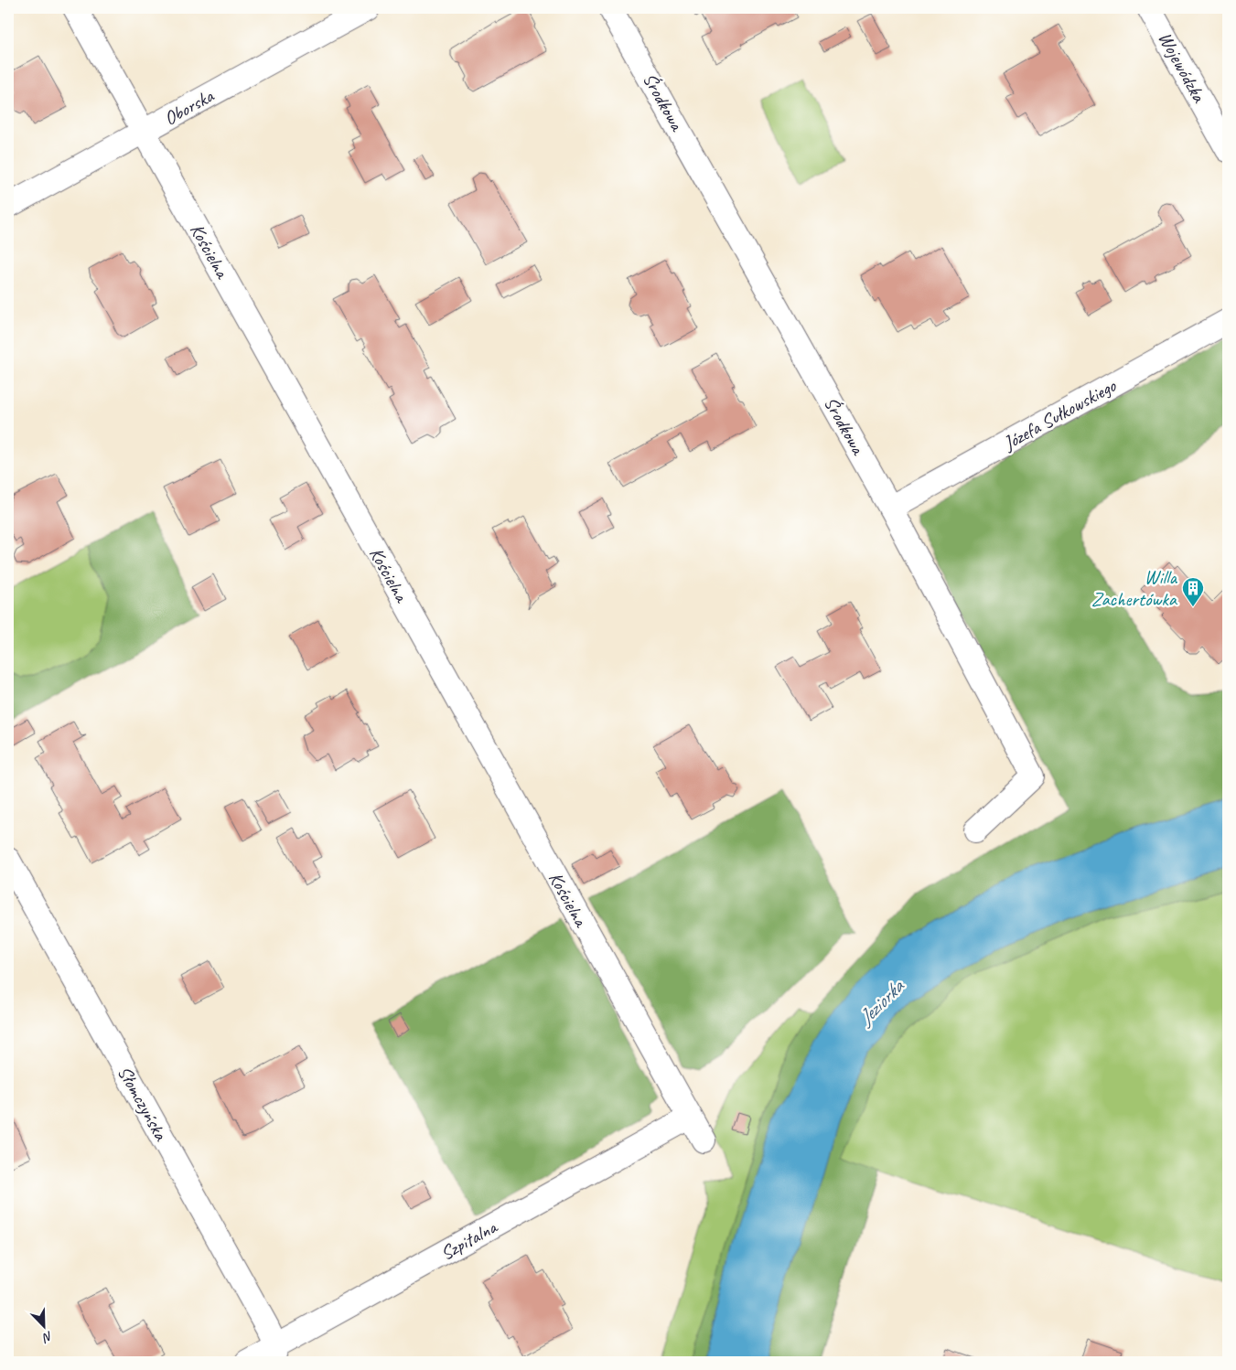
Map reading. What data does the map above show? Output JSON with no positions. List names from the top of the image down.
{
  "streets": {
    "street": [
      "Wojewódzka",
      "Środkowa",
      "Oborska",
      "Kościelna",
      "Józefa Sułkowskiego",
      "Słomczyńska",
      "Szpitalna"
    ]
  },
  "crossings": [
    ["Środkowa", "Józefa Sułkowskiego"],
    ["Oborska", "Kościelna"],
    ["Kościelna", "Szpitalna"],
    ["Słomczyńska", "Szpitalna"]
  ],
  "water": ["Jeziorka"],
  "places": {
    "building": ["Willa Zachertówka"]
  },
  "north": "bottom right"
}
